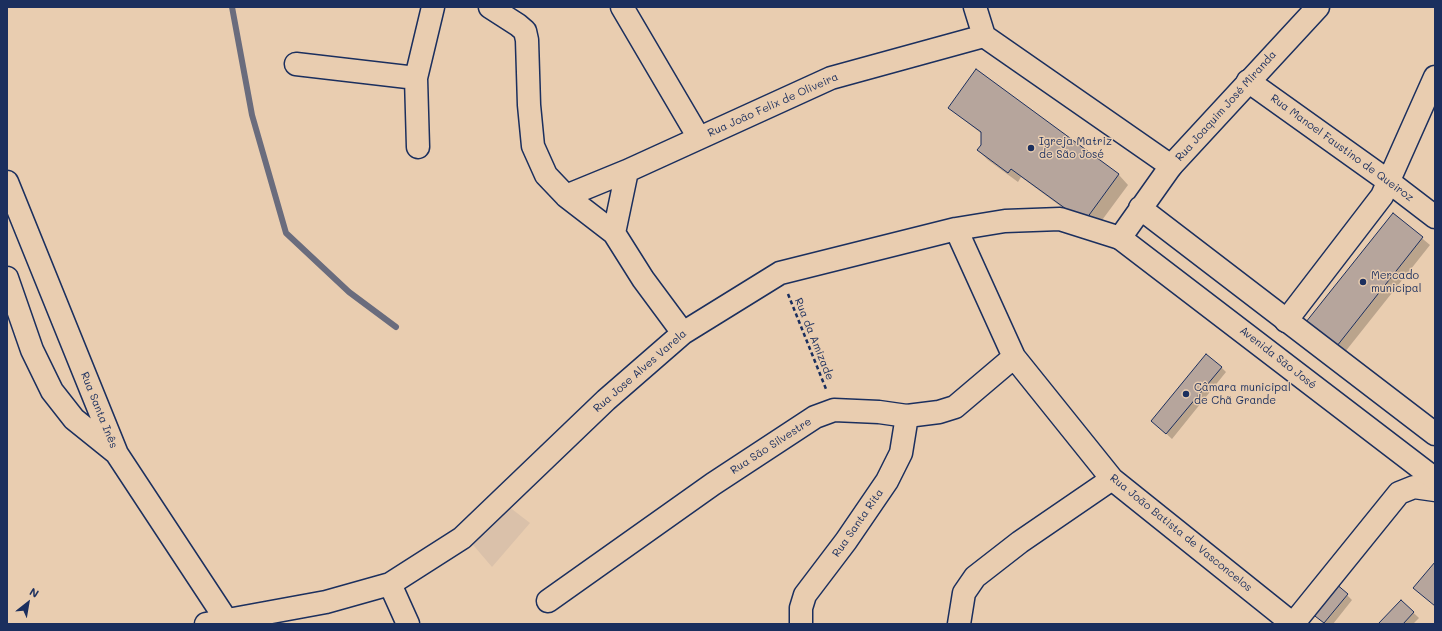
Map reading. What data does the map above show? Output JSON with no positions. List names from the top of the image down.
{
  "streets": {
    "street": [
      "Rua João Felix de Oliveira",
      "Rua Joaquim José Miranda",
      "Rua Manoel Faustino de Queiroz",
      "Avenida São José",
      "Rua Jose Alves Varela",
      "Rua Santa Inês",
      "Rua São Silvestre",
      "Rua Santa Rita",
      "Rua João Batista de Vasconcelos"
    ],
    "path": ["Rua da Amizade"]
  },
  "crossings": [
    ["Rua Joaquim José Miranda", "Rua Manoel Faustino de Queiroz"],
    ["Rua Joaquim José Miranda", "Avenida São José"],
    ["Rua Joaquim José Miranda", "Rua Jose Alves Varela"],
    ["Rua da Amizade", "Rua Jose Alves Varela"],
    ["Rua da Amizade", "Rua São Silvestre"],
    ["Avenida São José", "Rua Jose Alves Varela"],
    ["Rua Jose Alves Varela", "Rua Santa Inês"],
    ["Rua Jose Alves Varela", "Rua João Batista de Vasconcelos"],
    ["Rua São Silvestre", "Rua Santa Rita"],
    ["Rua São Silvestre", "Rua João Batista de Vasconcelos"]
  ],
  "places": ["Igreja Matriz de São José", "Mercado municipal", "Câmara municipal de Chã Grande"],
  "north": "top right"
}
